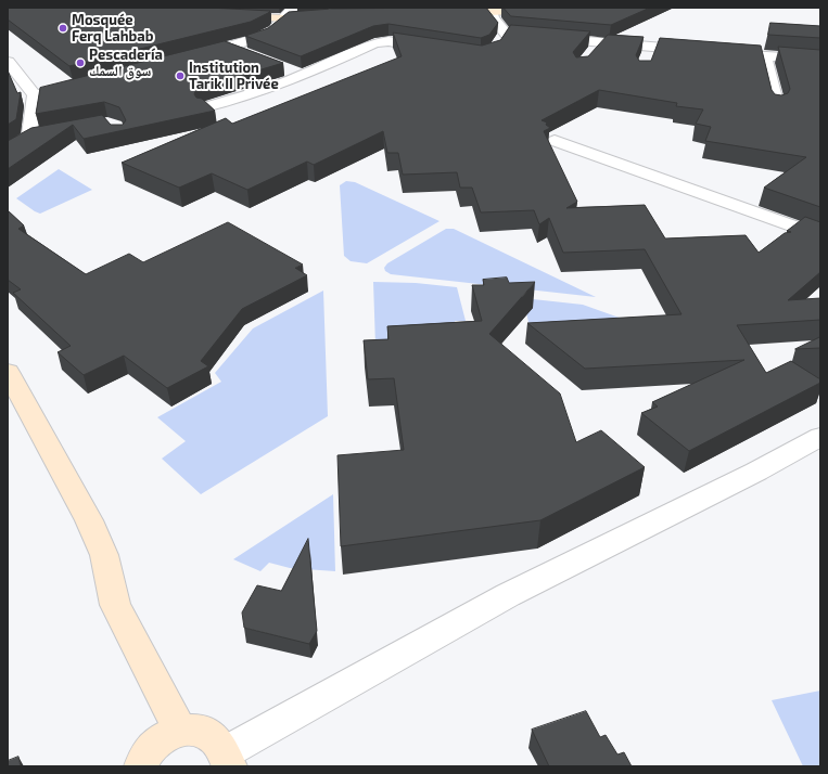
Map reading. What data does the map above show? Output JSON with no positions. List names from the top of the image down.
{
  "places": ["Mosquée Ferq Lahbab", "Pescadería سوق السمك", "Institution Tarik II Privée"]
}
